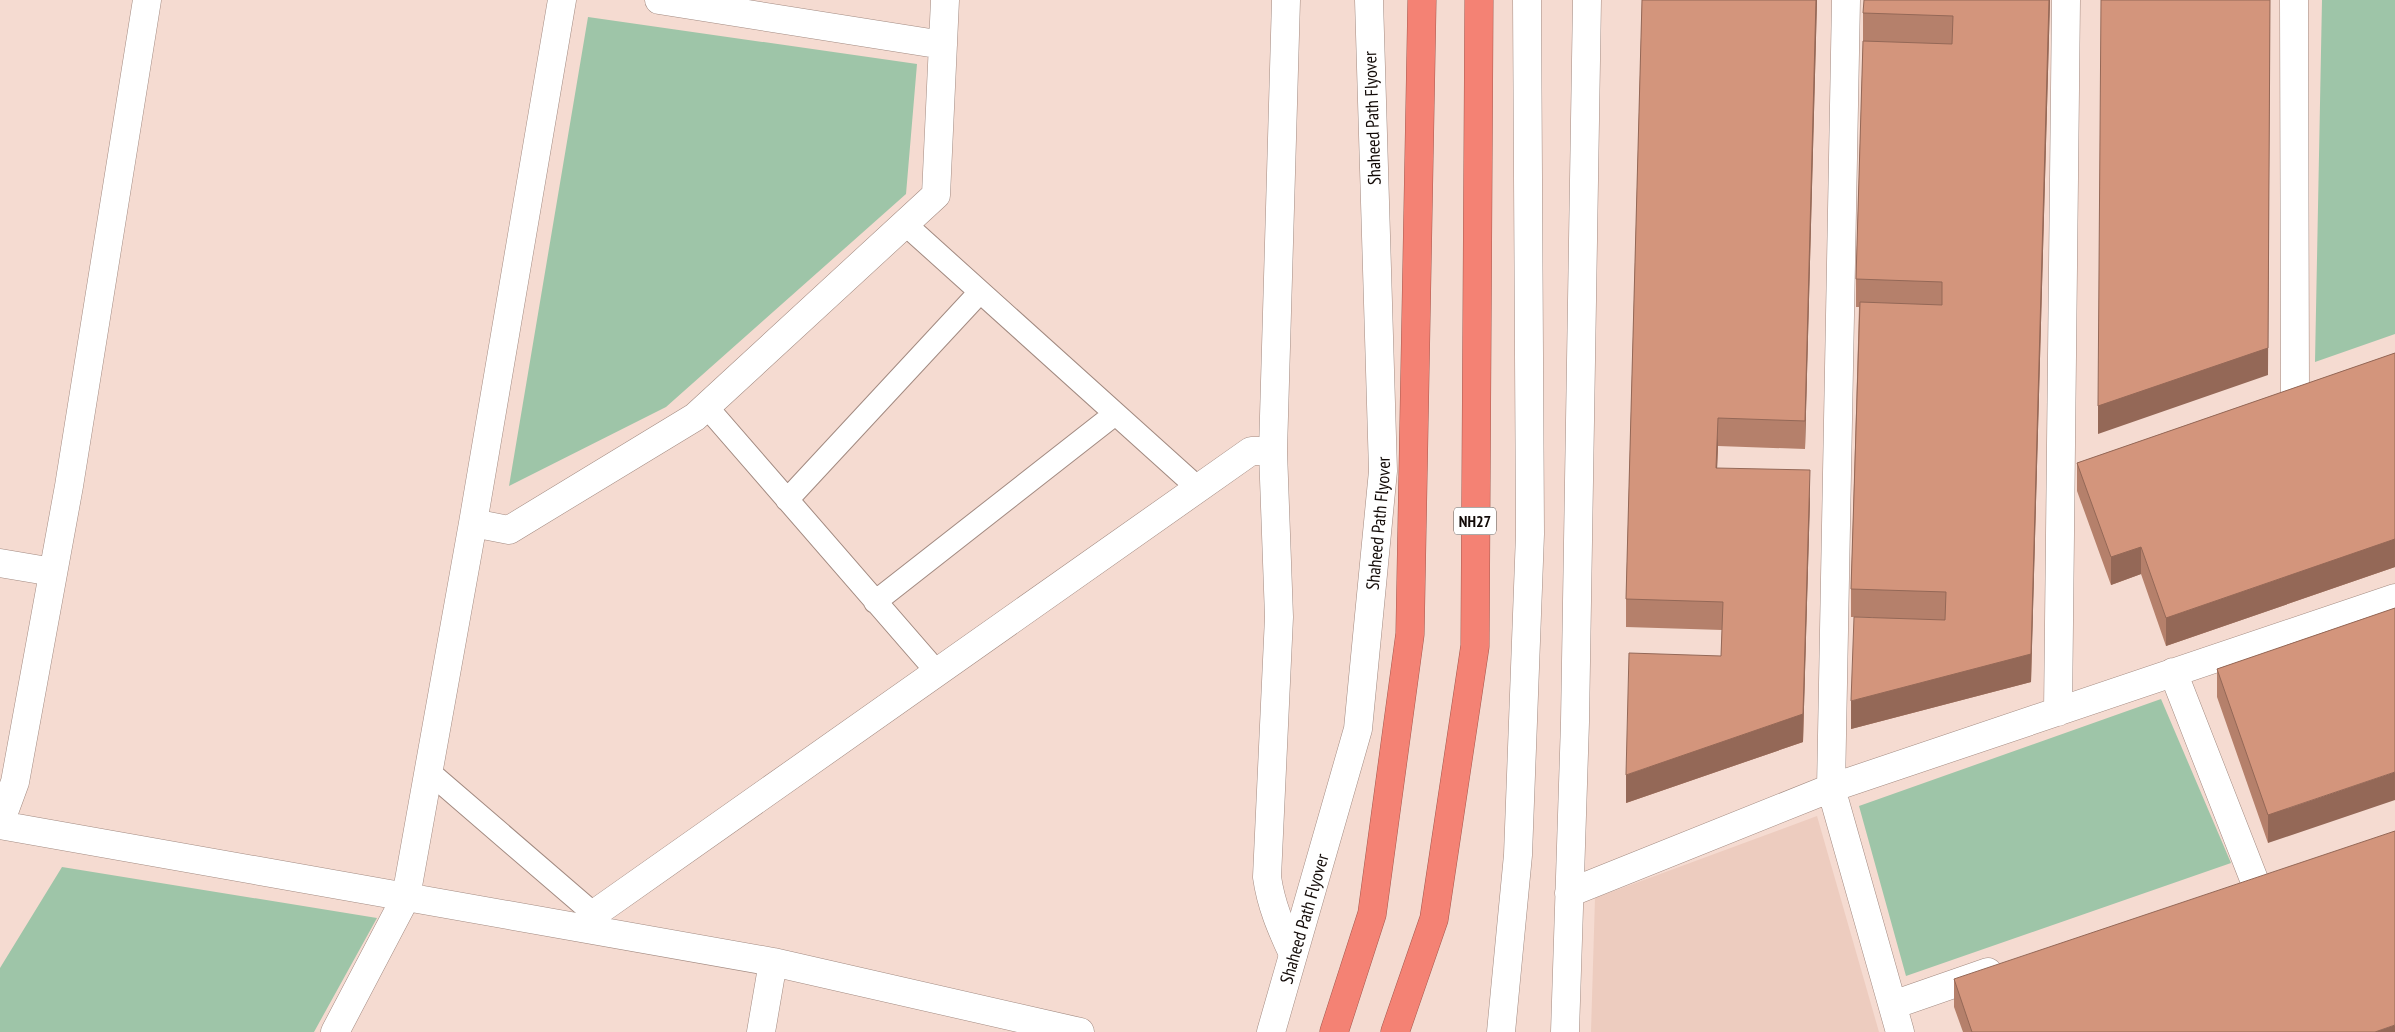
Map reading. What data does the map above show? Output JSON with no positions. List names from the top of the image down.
{
  "streets": {
    "highway": ["Shaheed Path Flyover", "NH27"]
  }
}
